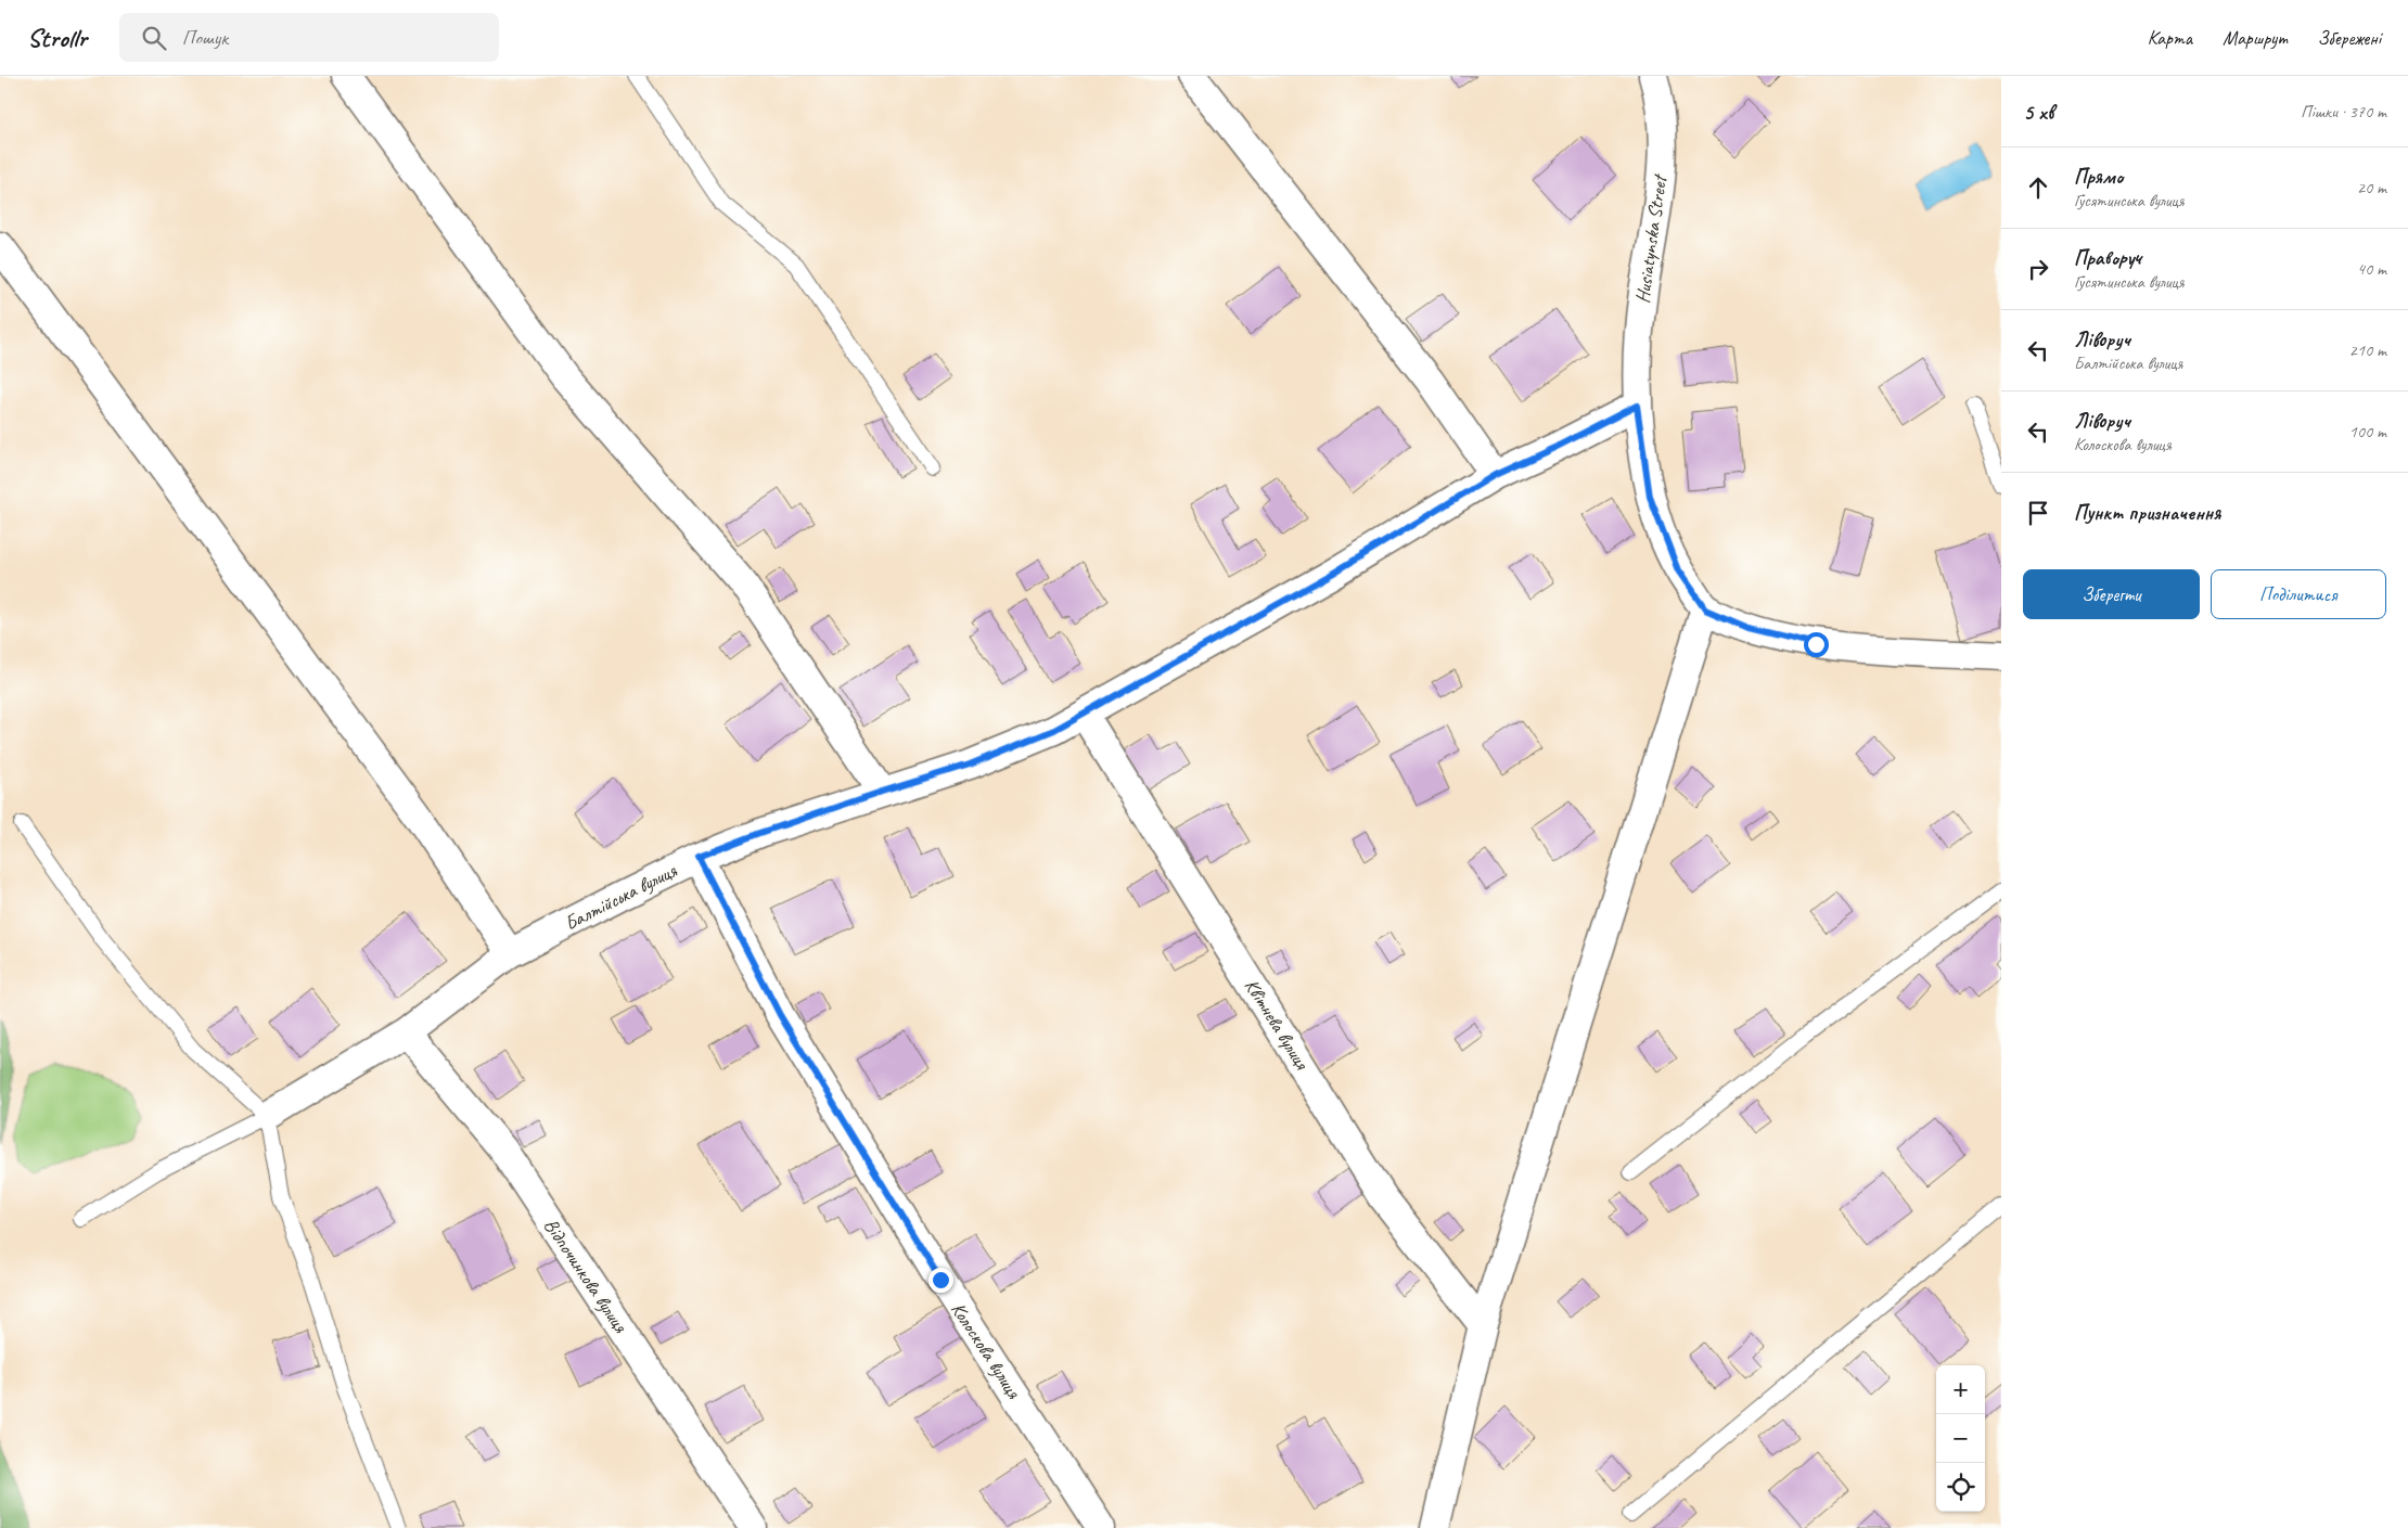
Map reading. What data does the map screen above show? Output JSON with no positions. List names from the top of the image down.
{
  "streets": {
    "street": [
      "Husiatynska Street",
      "Балтійська вулиця",
      "Квітнева вулиця",
      "Відпочинкова вулиця",
      "Колоскова вулиця"
    ]
  },
  "crossings": [
    ["Husiatynska Street", "Балтійська вулиця"],
    ["Балтійська вулиця", "Квітнева вулиця"],
    ["Балтійська вулиця", "Відпочинкова вулиця"],
    ["Балтійська вулиця", "Колоскова вулиця"]
  ],
  "page": {
    "header": "Strollr",
    "search": "Пошук",
    "nav": ["Карта", "Маршрут", "Збережені"],
    "heading": ["5 хв", "Пішки · 370 m"],
    "list": [
      ["Прямо", "Гусятинська вулиця", "20 m"],
      ["Праворуч", "Гусятинська вулиця", "40 m"],
      ["Ліворуч", "Балтійська вулиця", "210 m"],
      ["Ліворуч", "Колоскова вулиця", "100 m"],
      "Пункт призначення"
    ],
    "buttons": ["Зберегти", "Поділитися"],
    "map_buttons": ["+", "−"]
  }
}
